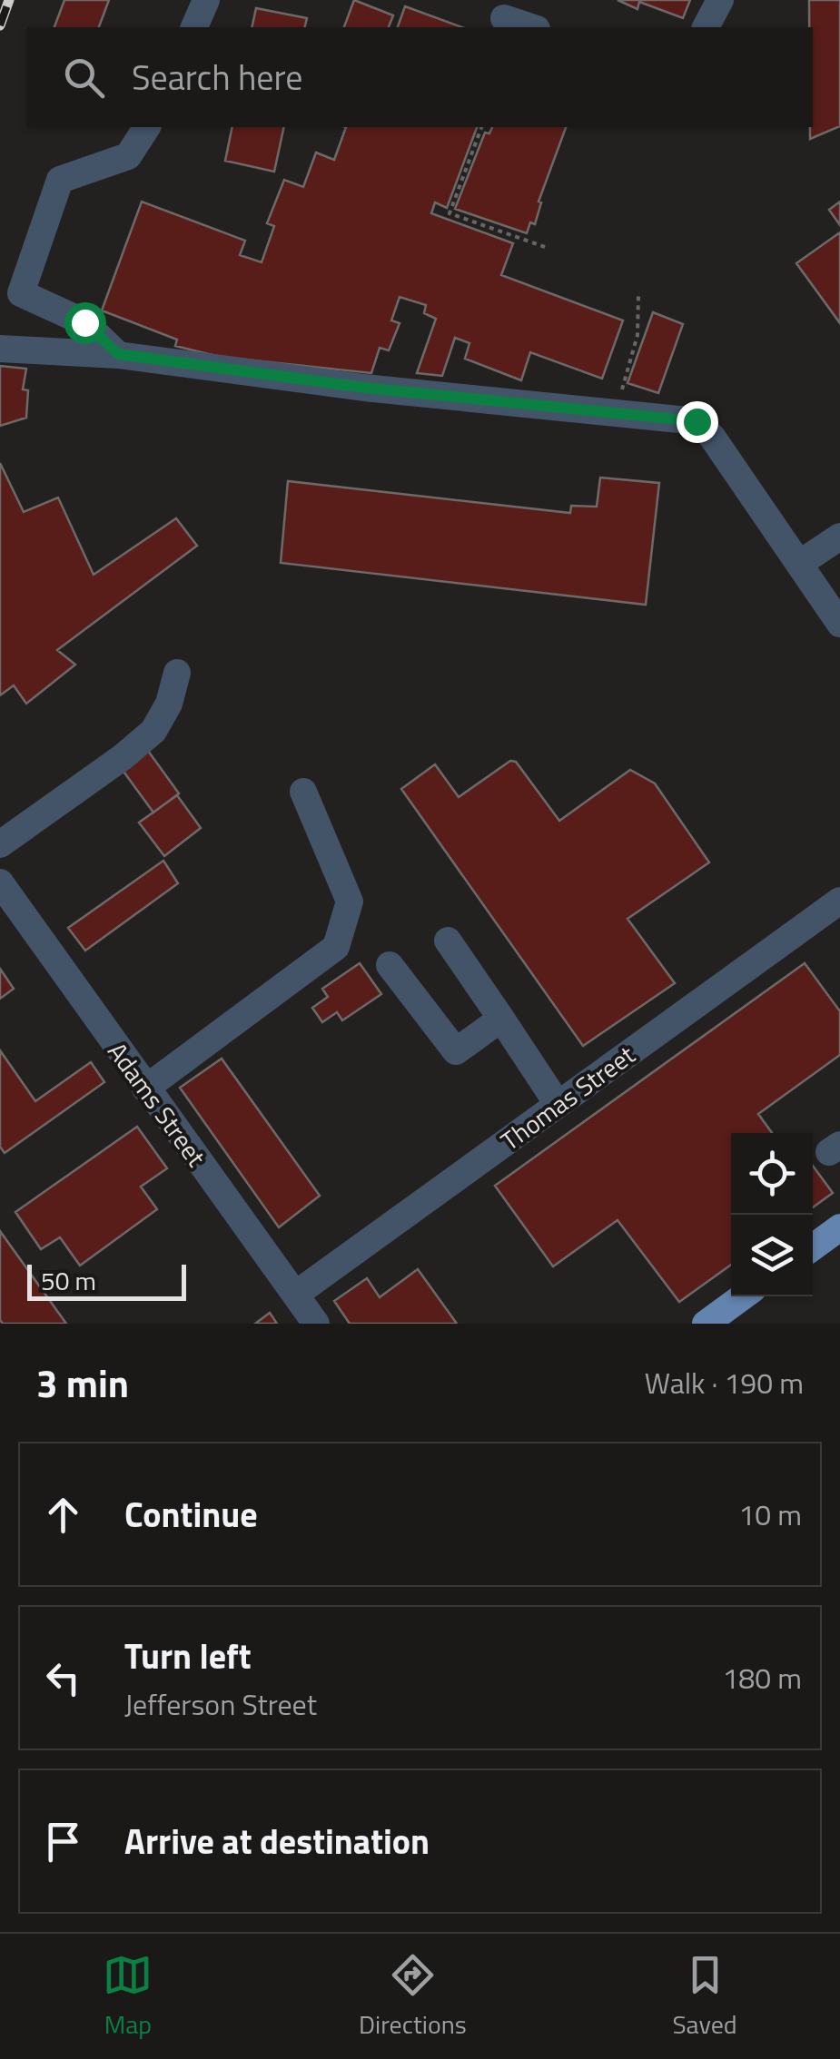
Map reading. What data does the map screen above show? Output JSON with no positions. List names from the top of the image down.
{
  "streets": {
    "street": ["Thomas Street", "Adams Street"]
  },
  "crossings": [
    ["Thomas Street", "Adams Street"]
  ],
  "scale_bar": "50 m",
  "page": {
    "search": "Search here",
    "scale": "50 m",
    "heading": ["3 min", "Walk · 190 m"],
    "list": [
      ["Continue", "10 m"],
      ["Turn left", "Jefferson Street", "180 m"],
      "Arrive at destination"
    ],
    "nav": ["Map", "Directions", "Saved"]
  }
}
